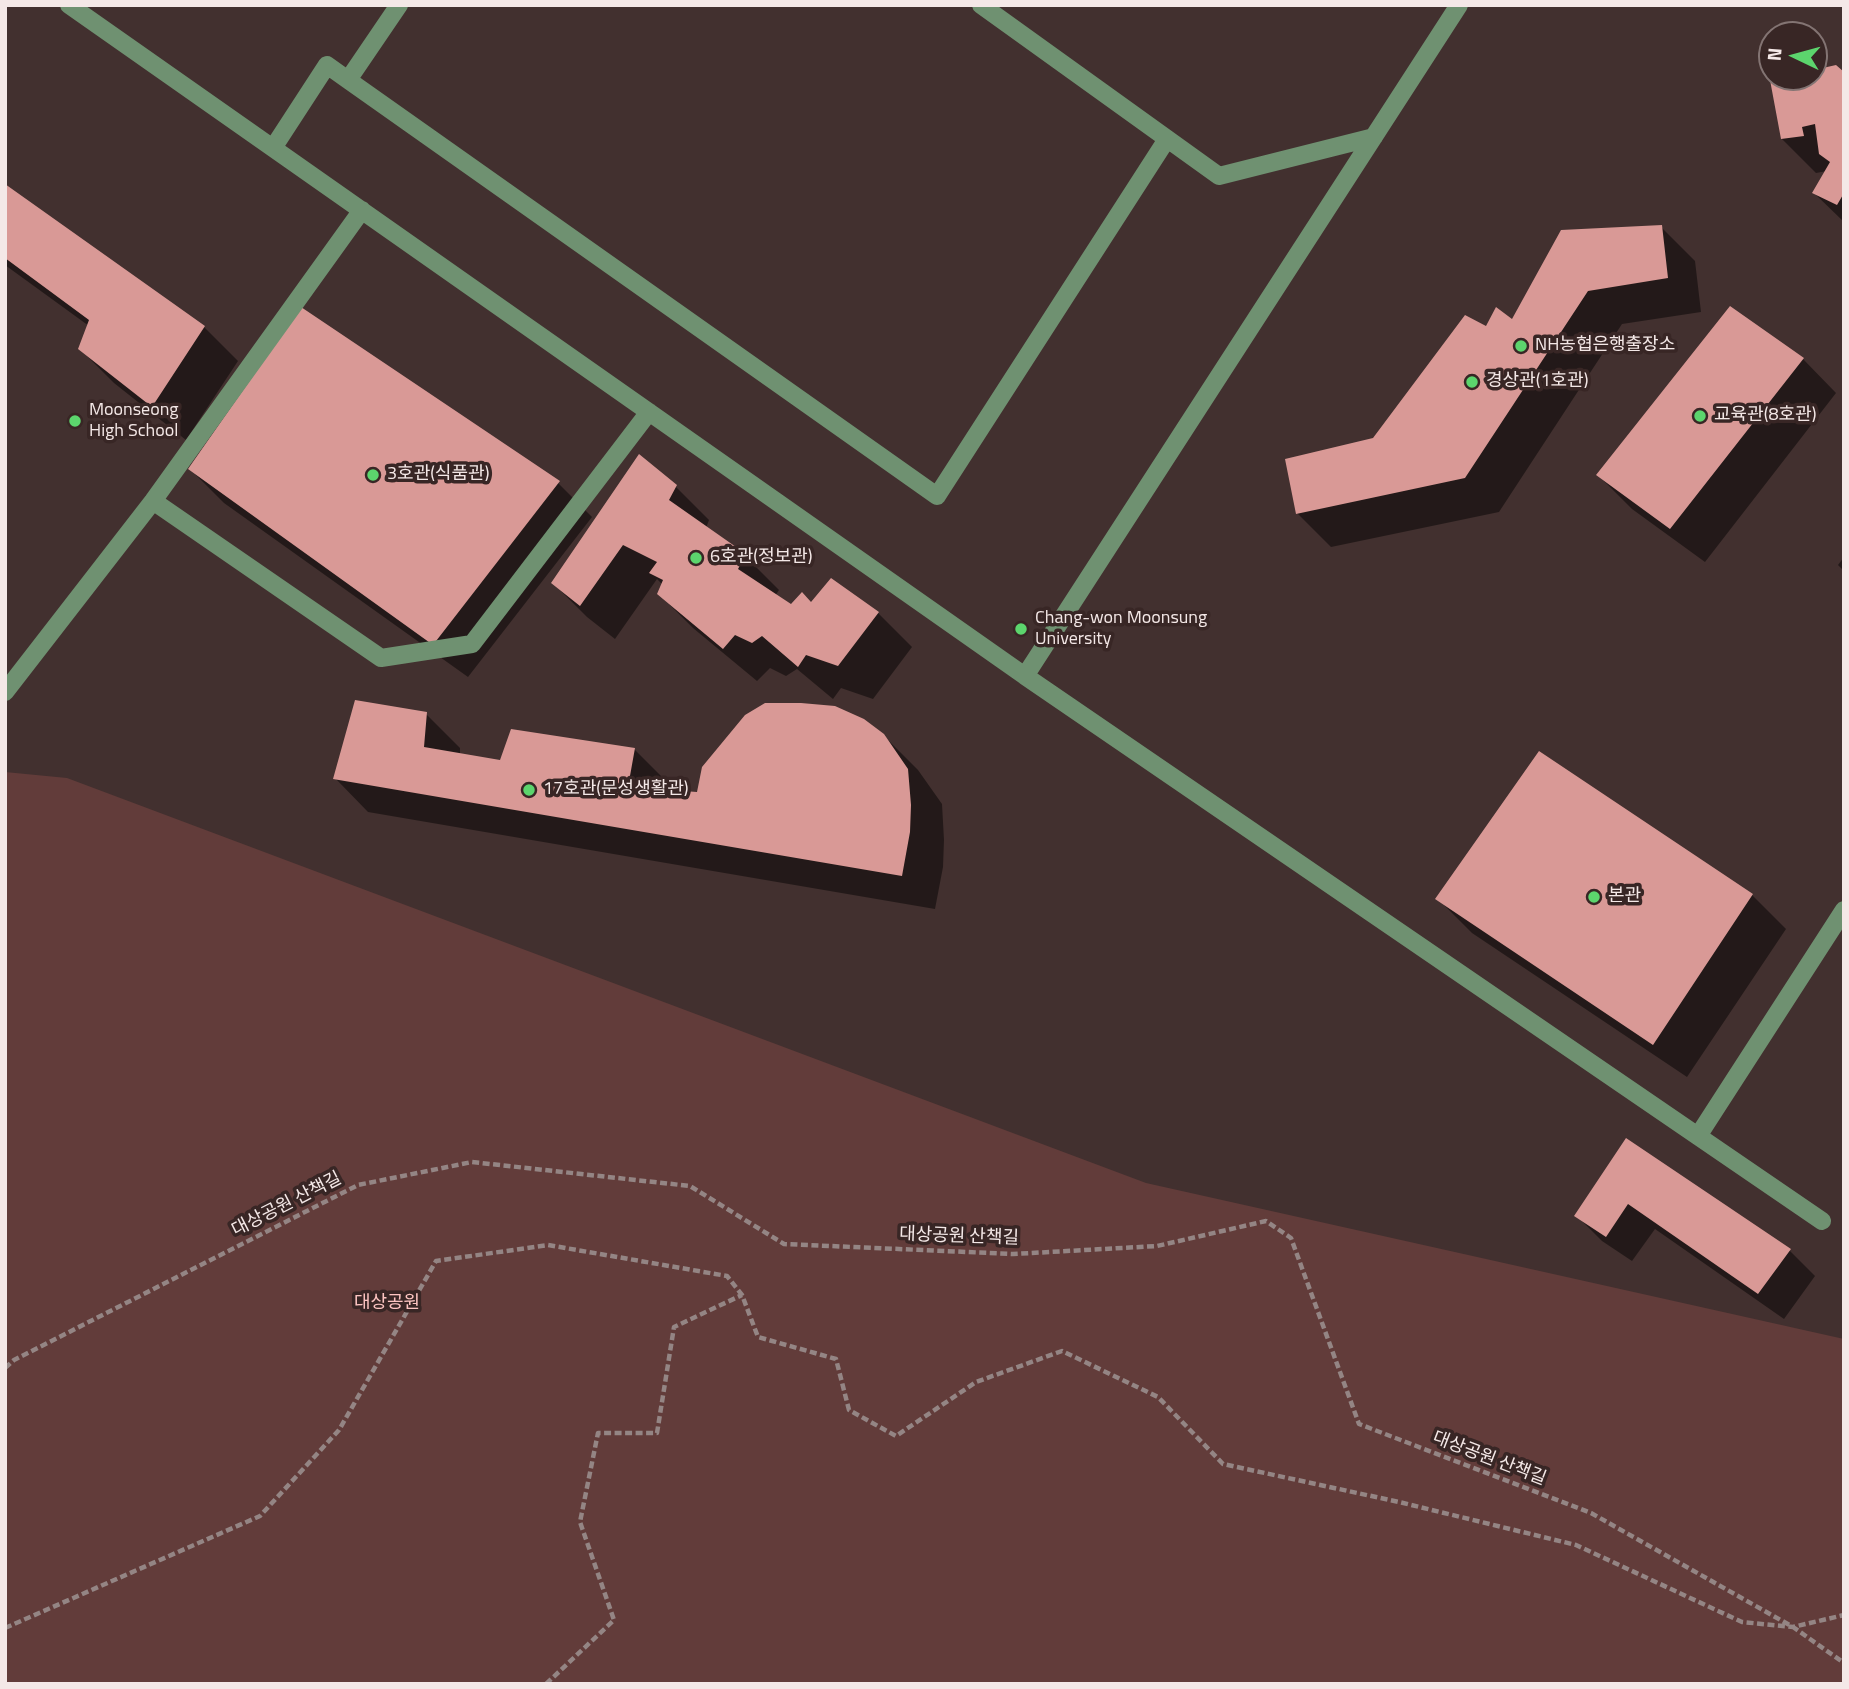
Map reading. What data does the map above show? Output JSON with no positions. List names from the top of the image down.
{
  "streets": {
    "path": ["대상공원 산책길"]
  },
  "parks": ["대상공원"],
  "places": [
    "NH농협은행출장소",
    "경상관(1호관)",
    "교육관(8호관)",
    "Moonseong High School",
    "3호관(식품관)",
    "6호관(정보관)",
    "Chang-won Moonsung University",
    "17호관(문성생활관)",
    "본관"
  ],
  "north": "left"
}
